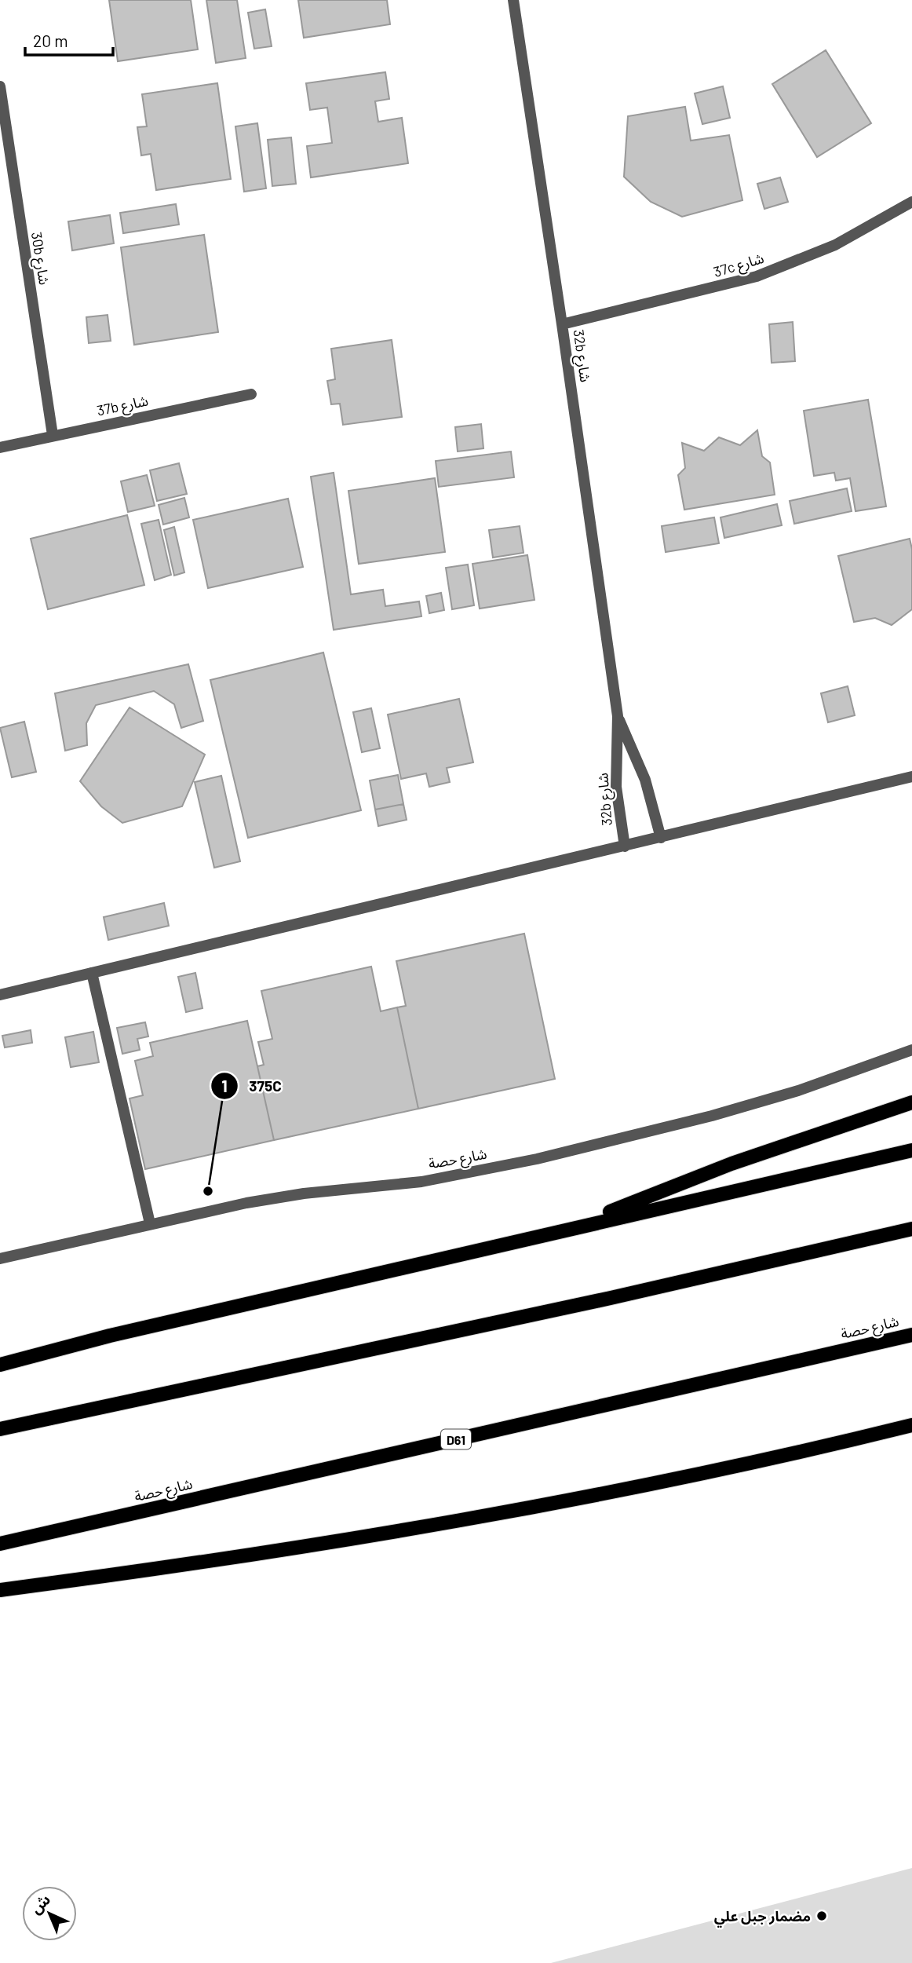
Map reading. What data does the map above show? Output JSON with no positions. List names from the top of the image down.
{
  "streets": {
    "main road": ["شارع حصة", "D61"],
    "street": [
      "30b شارع",
      "37c شارع",
      "32b شارع",
      "37b شارع"
    ]
  },
  "crossings": [
    ["30b شارع", "37b شارع"],
    ["37c شارع", "32b شارع"]
  ],
  "places": ["375C", "مضمار جبل علي"],
  "scale_bar": "20 m",
  "north": "top left"
}
